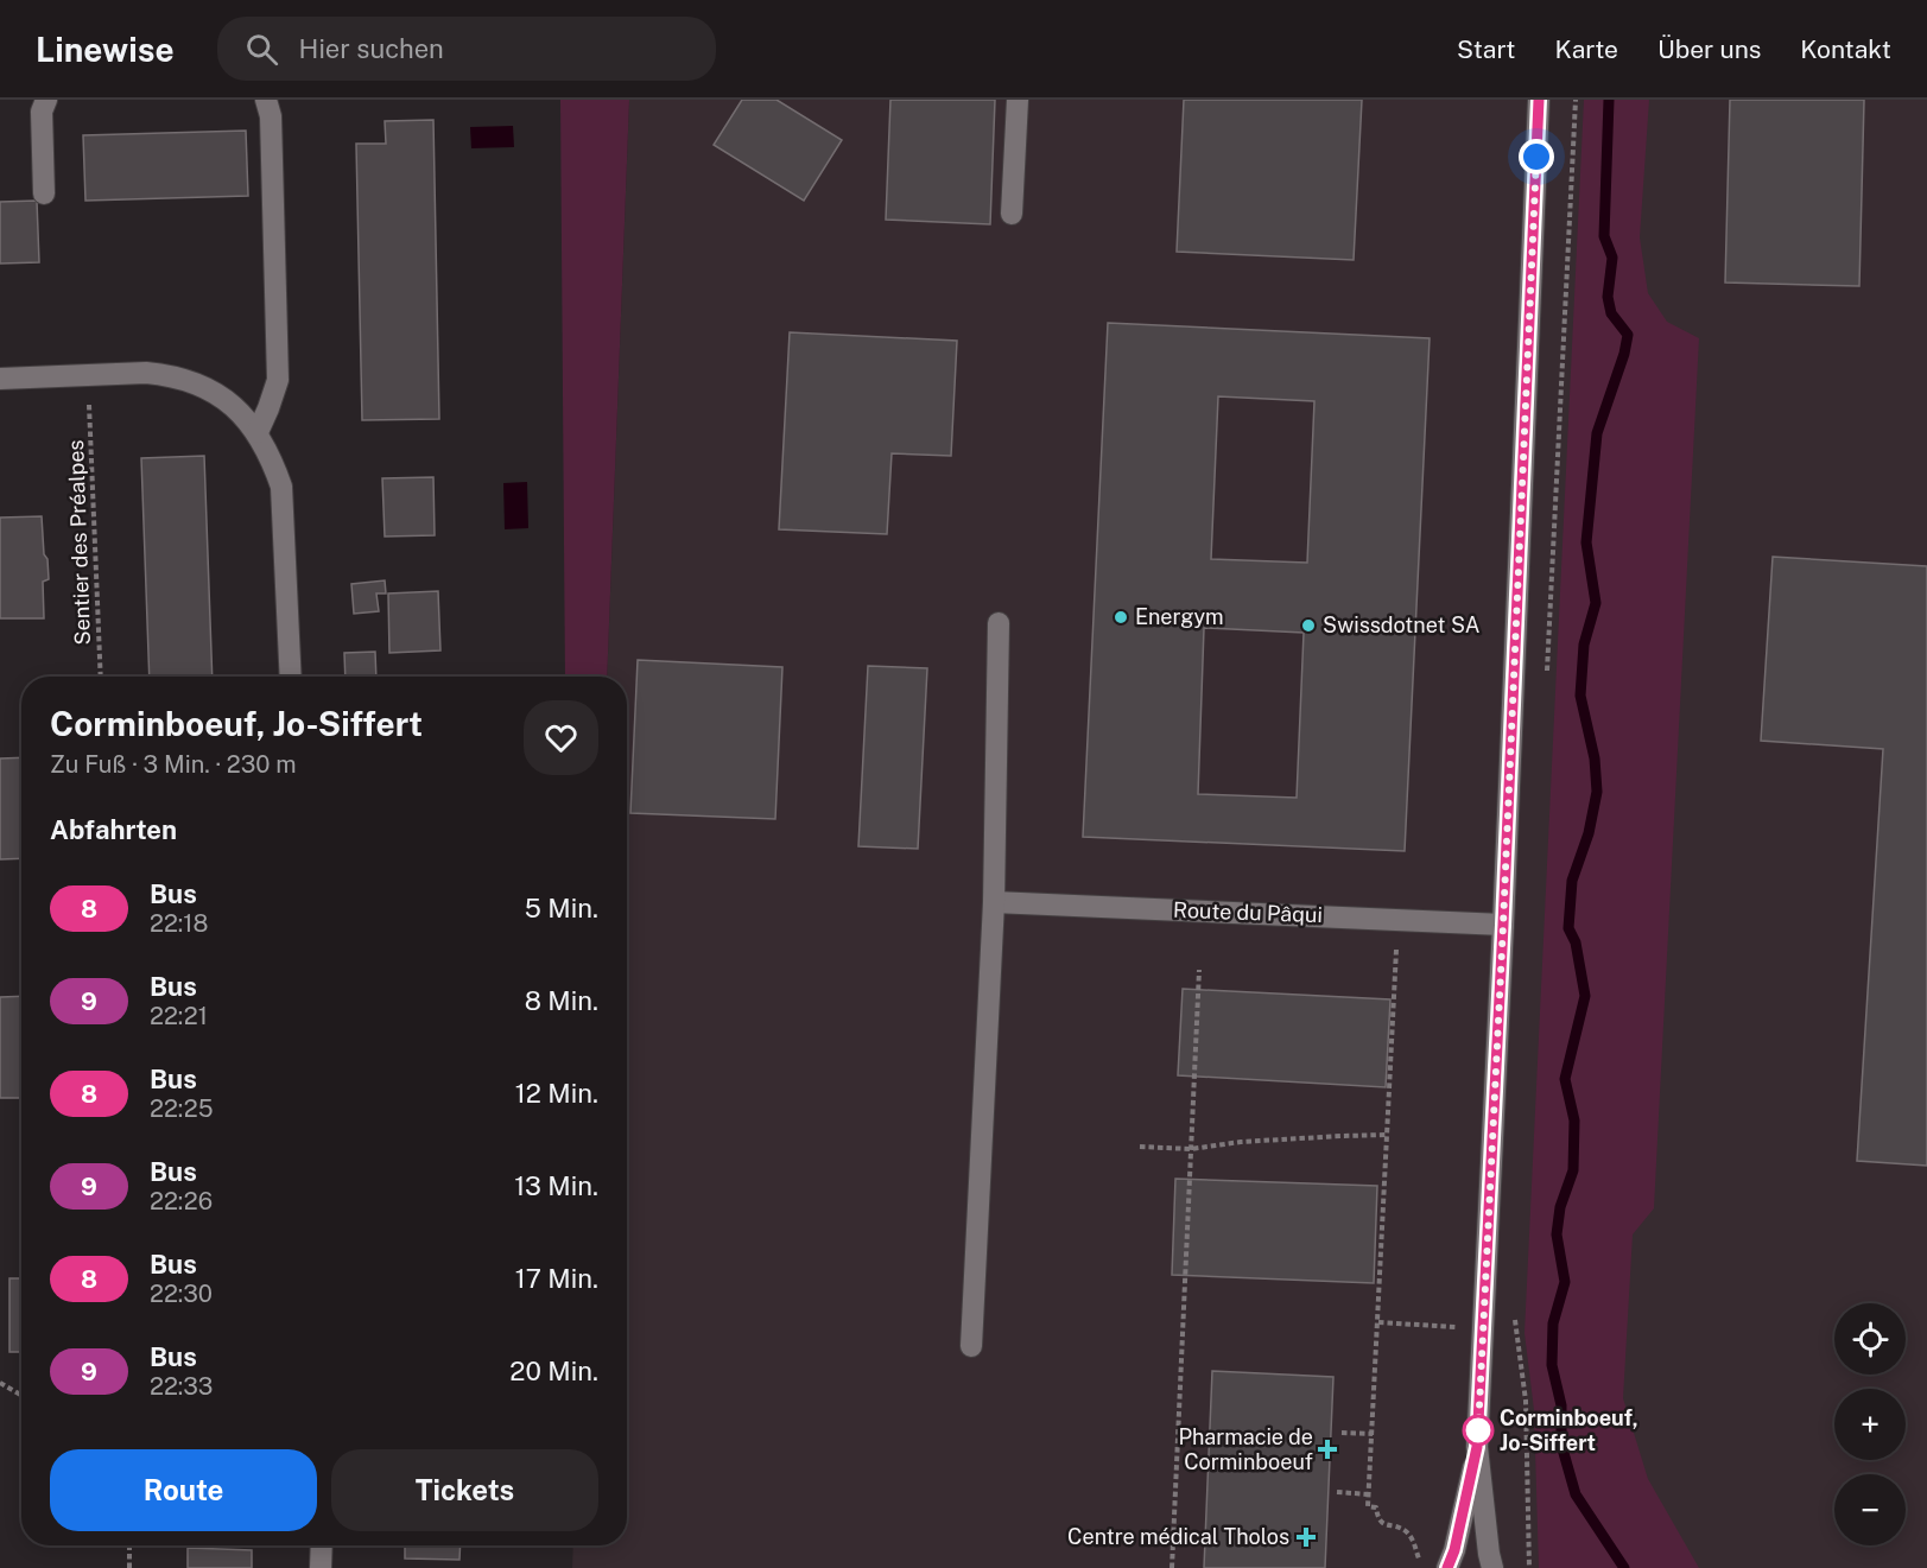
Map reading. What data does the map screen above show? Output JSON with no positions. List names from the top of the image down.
{
  "streets": {
    "street": ["Route du Pâqui"],
    "path": ["Sentier des Préalpes"]
  },
  "places": {
    "other": ["Energym", "Swissdotnet SA", "Corminboeuf, Jo-Siffert"],
    "health": ["Pharmacie de Corminboeuf", "Centre médical Tholos"]
  },
  "lines": ["bus line 8"],
  "page": {
    "header": "Linewise",
    "search": "Hier suchen",
    "nav": [
      "Start",
      "Karte",
      "Über uns",
      "Kontakt"
    ],
    "heading": [
      ["Corminboeuf, Jo-Siffert", "Zu Fuß · 3 Min. · 230 m"],
      "Abfahrten"
    ],
    "list": [
      {
        "mark": "8",
        "name": "Bus",
        "note": "22:18",
        "value": "5 Min."
      },
      {
        "mark": "9",
        "name": "Bus",
        "note": "22:21",
        "value": "8 Min."
      },
      {
        "mark": "8",
        "name": "Bus",
        "note": "22:25",
        "value": "12 Min."
      },
      {
        "mark": "9",
        "name": "Bus",
        "note": "22:26",
        "value": "13 Min."
      },
      {
        "mark": "8",
        "name": "Bus",
        "note": "22:30",
        "value": "17 Min."
      },
      {
        "mark": "9",
        "name": "Bus",
        "note": "22:33",
        "value": "20 Min."
      }
    ],
    "map_buttons": ["+", "−"],
    "buttons": ["Route", "Tickets"]
  }
}
